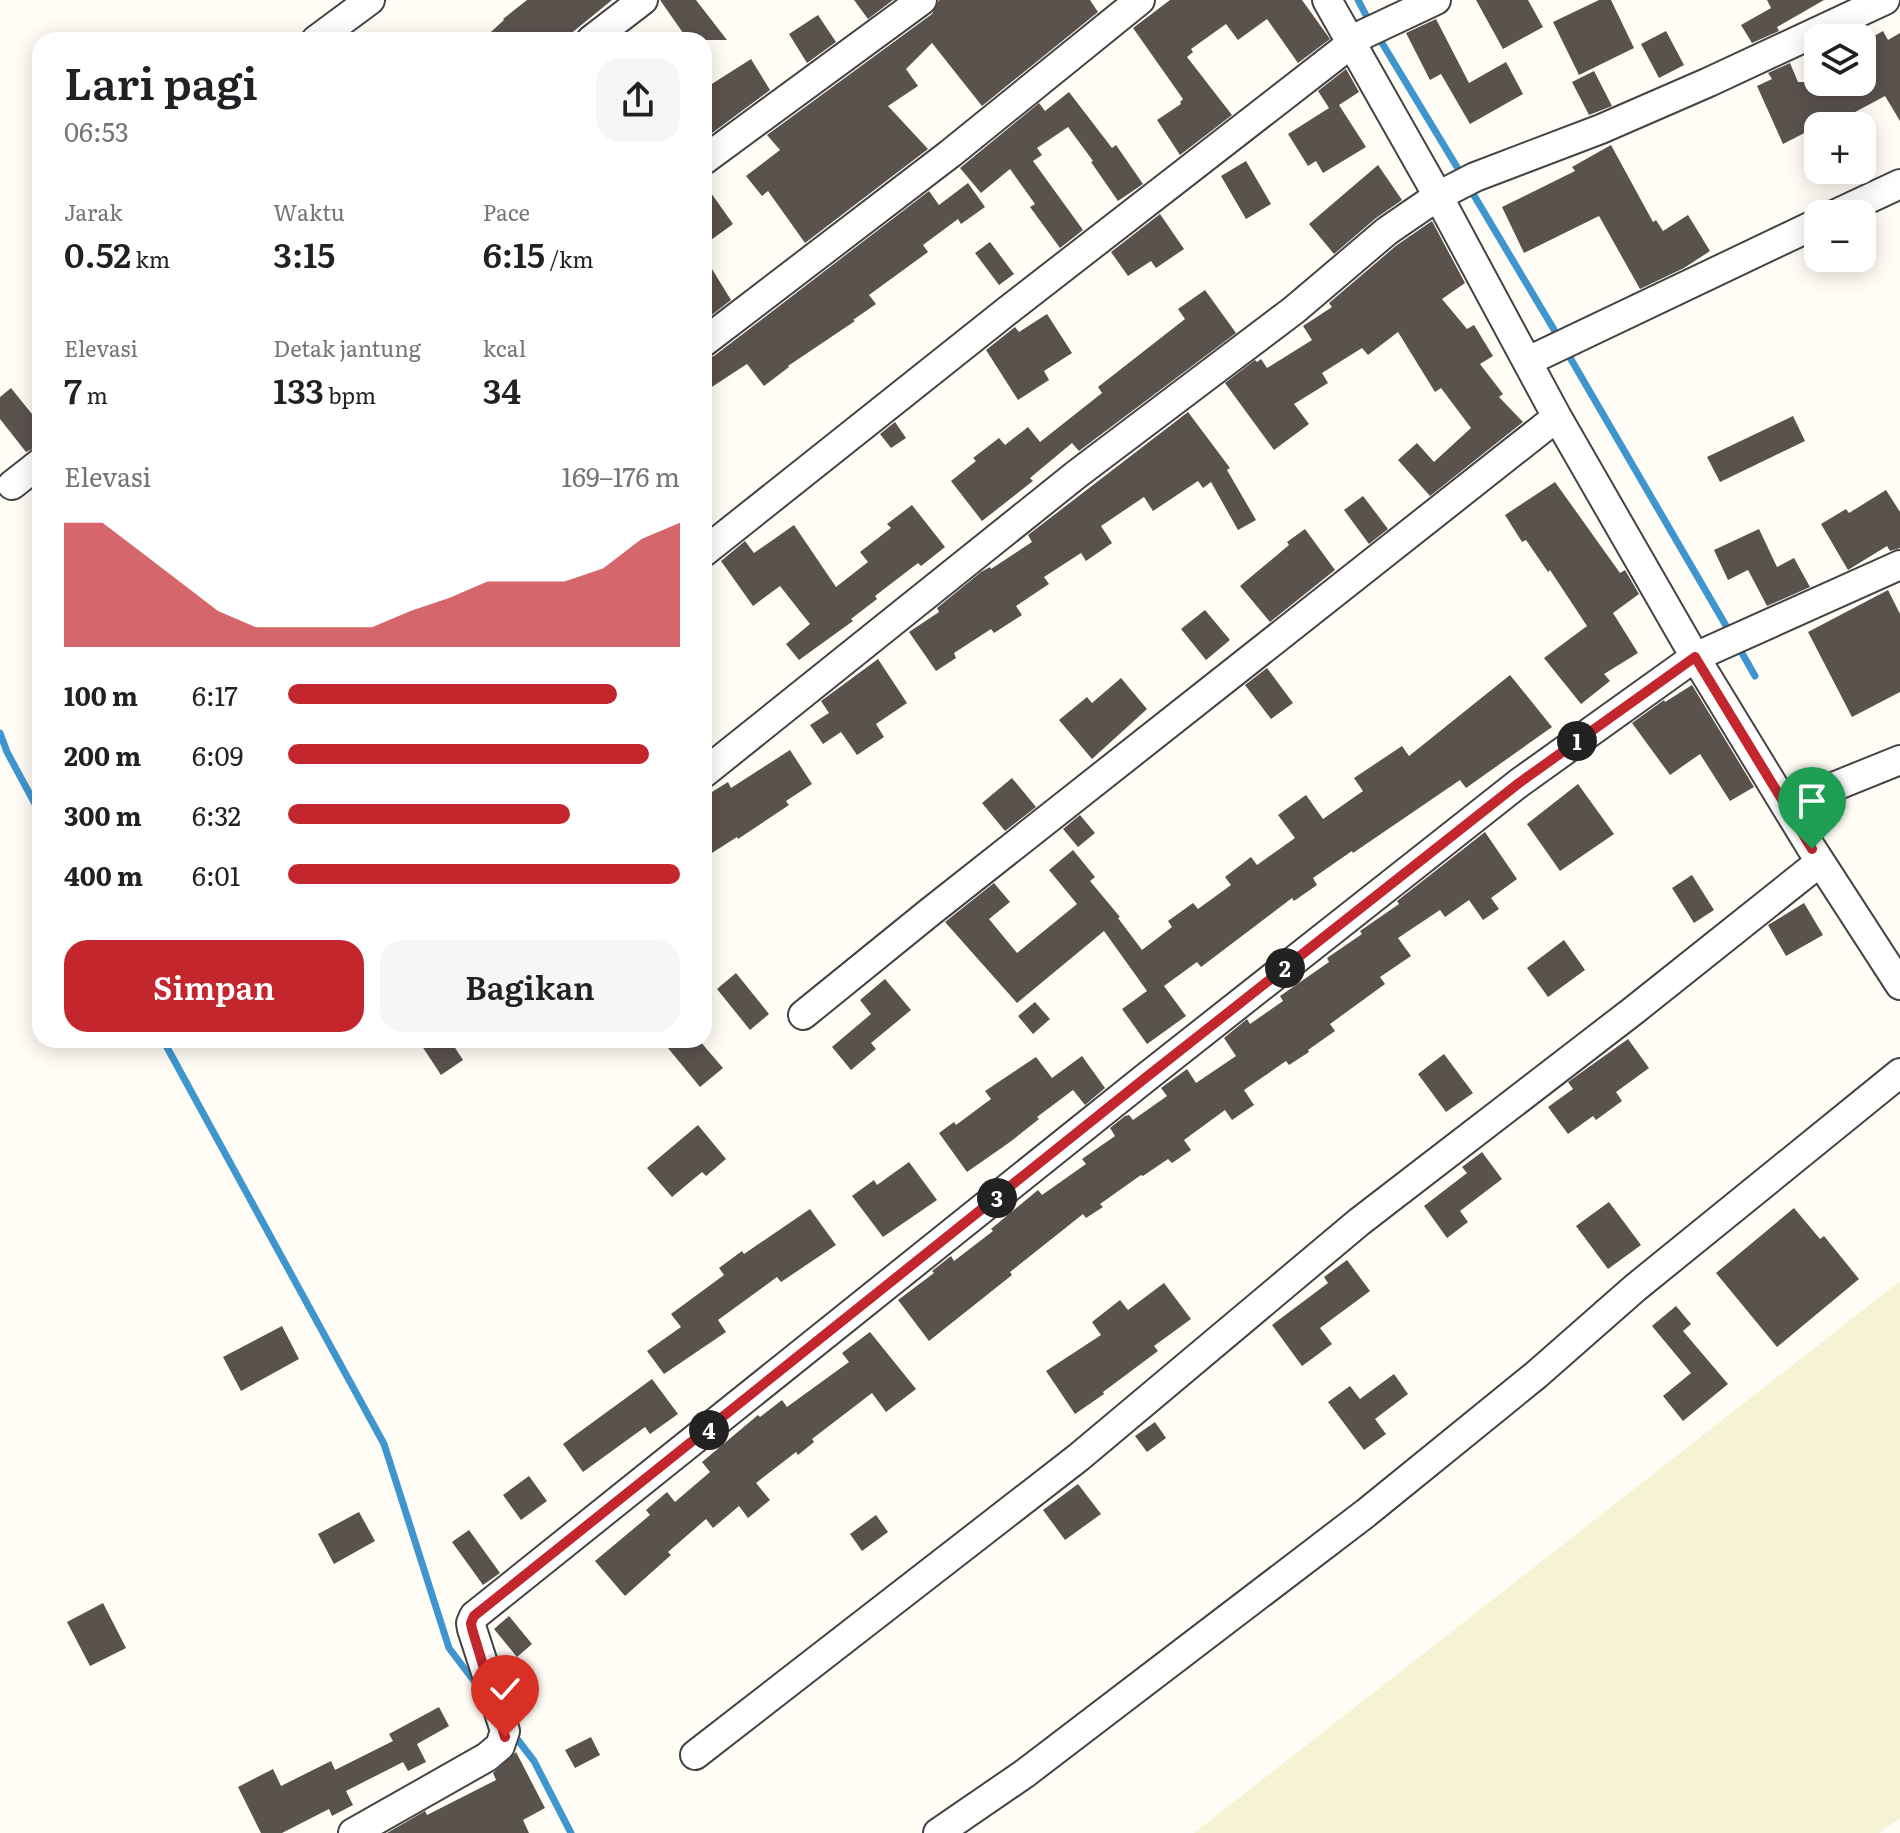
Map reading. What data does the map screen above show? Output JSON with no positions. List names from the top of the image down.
{
  "page": {
    "map_buttons": ["+", "−"],
    "heading": ["Lari pagi", "06:53"],
    "stats": [
      ["Jarak", "0.52 km"],
      ["Waktu", "3:15"],
      ["Pace", "6:15 /km"],
      ["Elevasi", "7 m"],
      ["Detak jantung", "133 bpm"],
      ["kcal", "34"]
    ],
    "chart": ["Elevasi", "169–176 m"],
    "list": [
      {
        "name": "100 m",
        "note": "6:17"
      },
      {
        "name": "200 m",
        "note": "6:09"
      },
      {
        "name": "300 m",
        "note": "6:32"
      },
      {
        "name": "400 m",
        "note": "6:01"
      }
    ],
    "pins": [
      "1",
      "2",
      "3",
      "4"
    ],
    "buttons": ["Simpan", "Bagikan"]
  }
}
